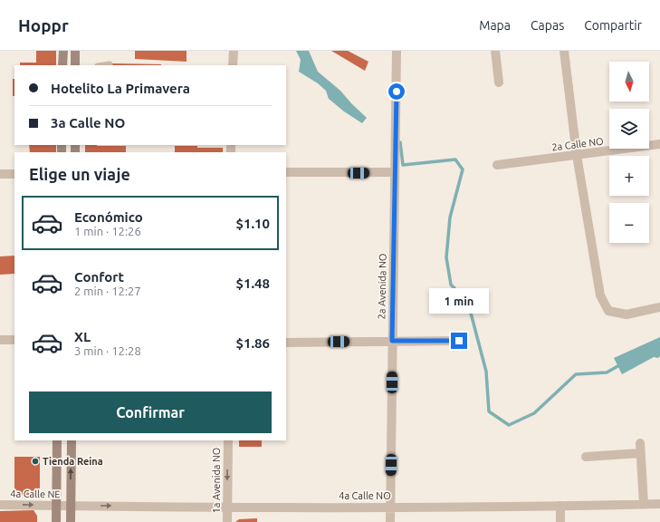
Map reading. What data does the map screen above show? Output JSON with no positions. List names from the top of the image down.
{
  "streets": {
    "street": [
      "2a Calle NO",
      "2a Avenida NO",
      "1a Avenida NO",
      "4a Calle NE",
      "4a Calle NO"
    ]
  },
  "crossings": [
    ["2a Avenida NO", "4a Calle NO"],
    ["1a Avenida NO", "4a Calle NO"],
    ["4a Calle NE", "4a Calle NO"]
  ],
  "one_way": ["1a Avenida NO", "4a Calle NE"],
  "places": ["Tienda Reina"],
  "north": "bottom",
  "page": {
    "header": "Hoppr",
    "nav": ["Mapa", "Capas", "Compartir"],
    "map_buttons": ["+", "−"],
    "banner": ["Hotelito La Primavera", "3a Calle NO"],
    "heading": "Elige un viaje",
    "list": [
      {
        "name": "Económico",
        "note": "1 min · 12:26",
        "value": "$1.10"
      },
      {
        "name": "Confort",
        "note": "2 min · 12:27",
        "value": "$1.48"
      },
      {
        "name": "XL",
        "note": "3 min · 12:28",
        "value": "$1.86"
      }
    ],
    "bubble": "1 min",
    "buttons": "Confirmar"
  }
}
